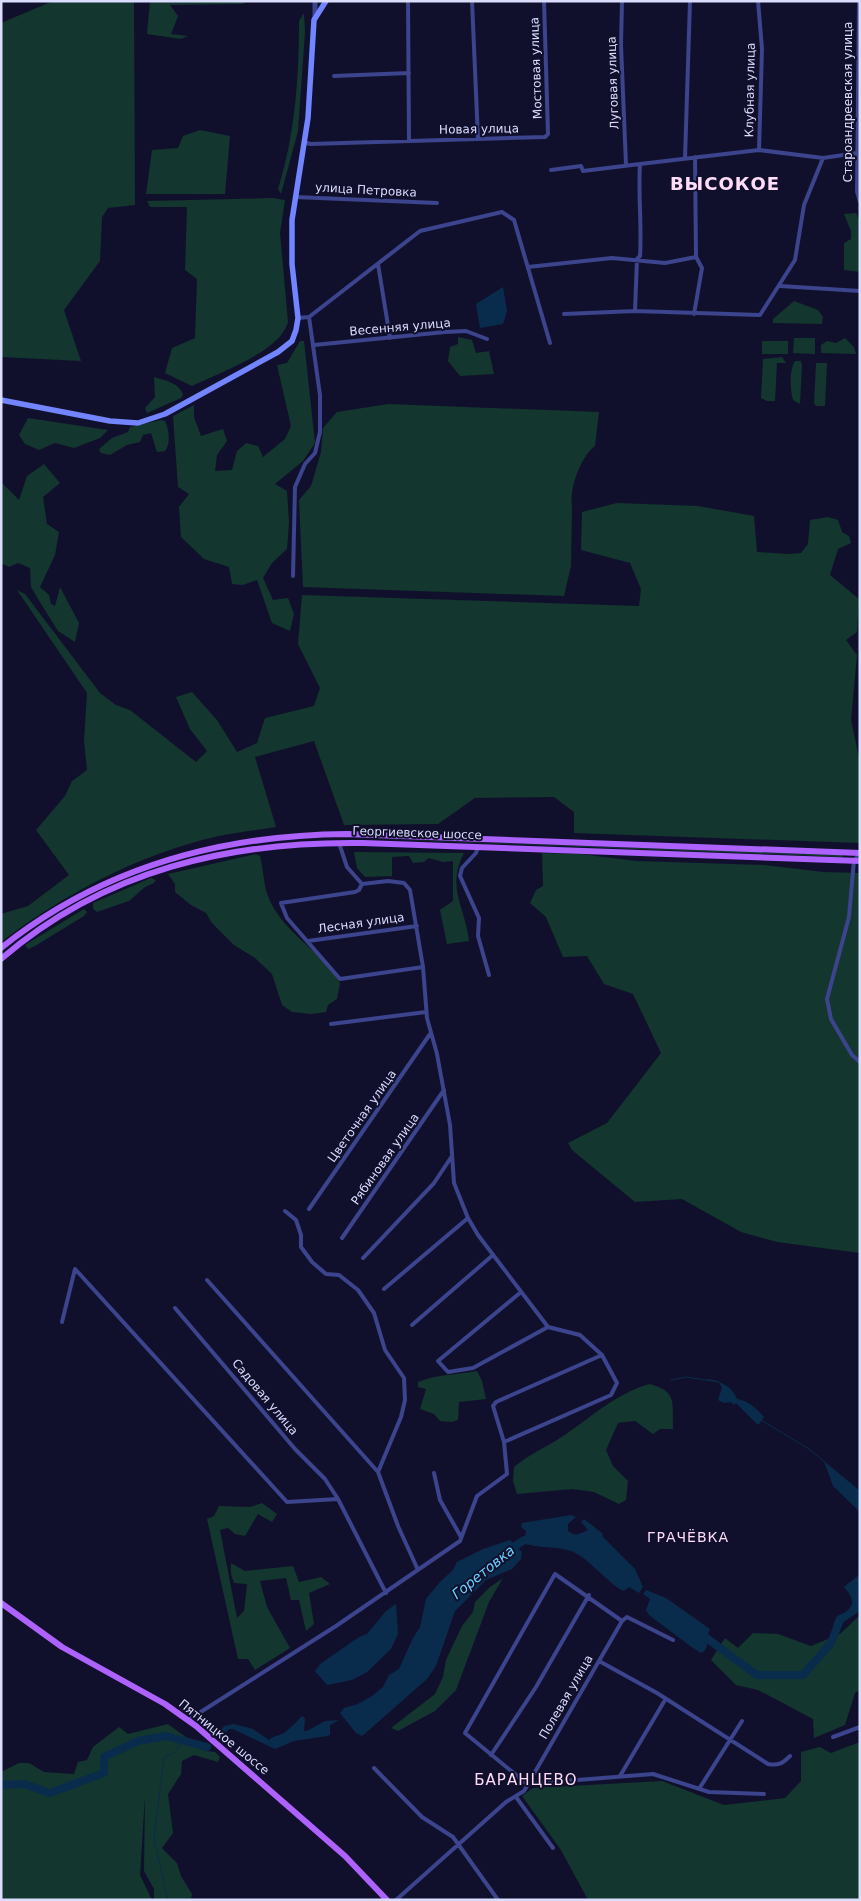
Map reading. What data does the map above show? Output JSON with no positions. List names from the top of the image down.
{
  "streets": {
    "main road": ["Георгиевское шоссе", "Пятницкое шоссе"],
    "street": [
      "Мостовая улица",
      "Луговая улица",
      "Клубная улица",
      "Староандреевская улица",
      "Новая улица",
      "улица Петровка",
      "Весенняя улица",
      "Лесная улица",
      "Цветочная улица",
      "Рябиновая улица",
      "Садовая улица",
      "Полевая улица"
    ]
  },
  "crossings": [
    ["Мостовая улица", "Новая улица"]
  ],
  "districts": ["ВЫСОКОЕ", "ГРАЧЁВКА", "БАРАНЦЕВО"],
  "water": ["Горетовка"]
}
